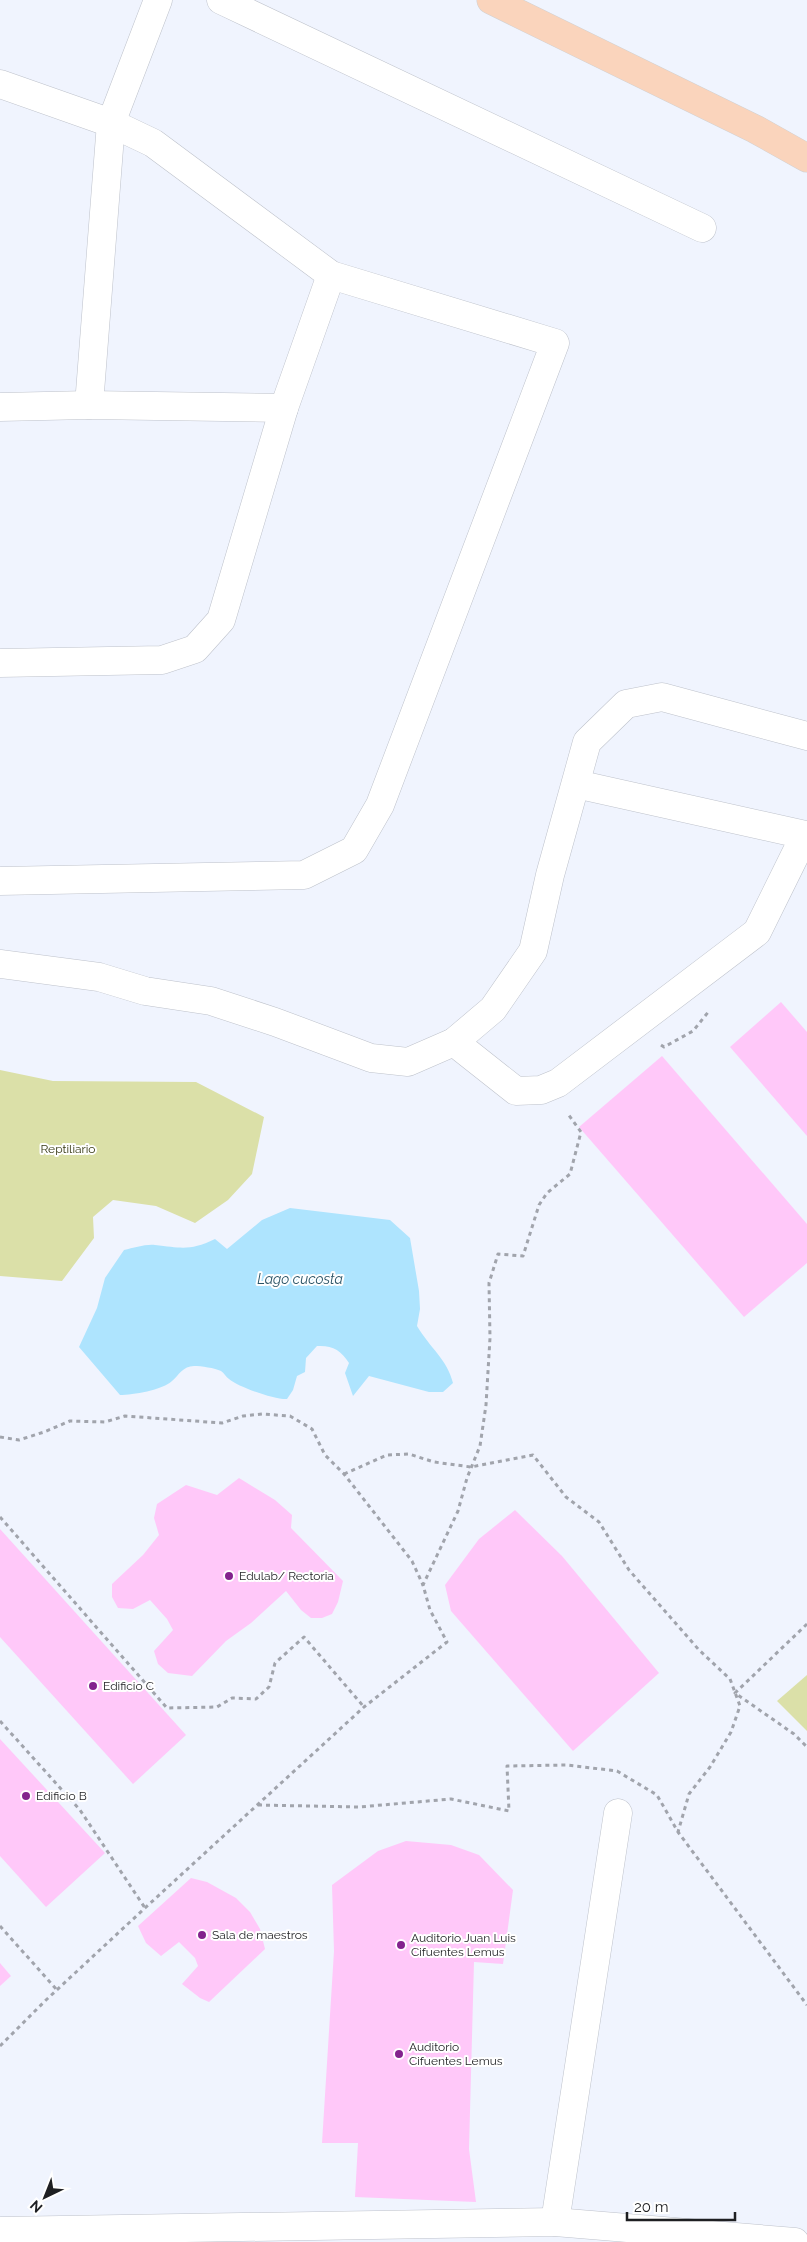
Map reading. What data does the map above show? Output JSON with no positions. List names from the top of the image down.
{
  "water": ["Lago cucosta"],
  "parks": ["Reptiliario"],
  "places": [
    "Edulab/ Rectoria",
    "Edificio C",
    "Edificio B",
    "Sala de maestros",
    "Auditorio Juan Luis Cifuentes Lemus",
    "Auditorio Cifuentes Lemus"
  ],
  "scale_bar": "20 m",
  "north": "bottom left"
}
